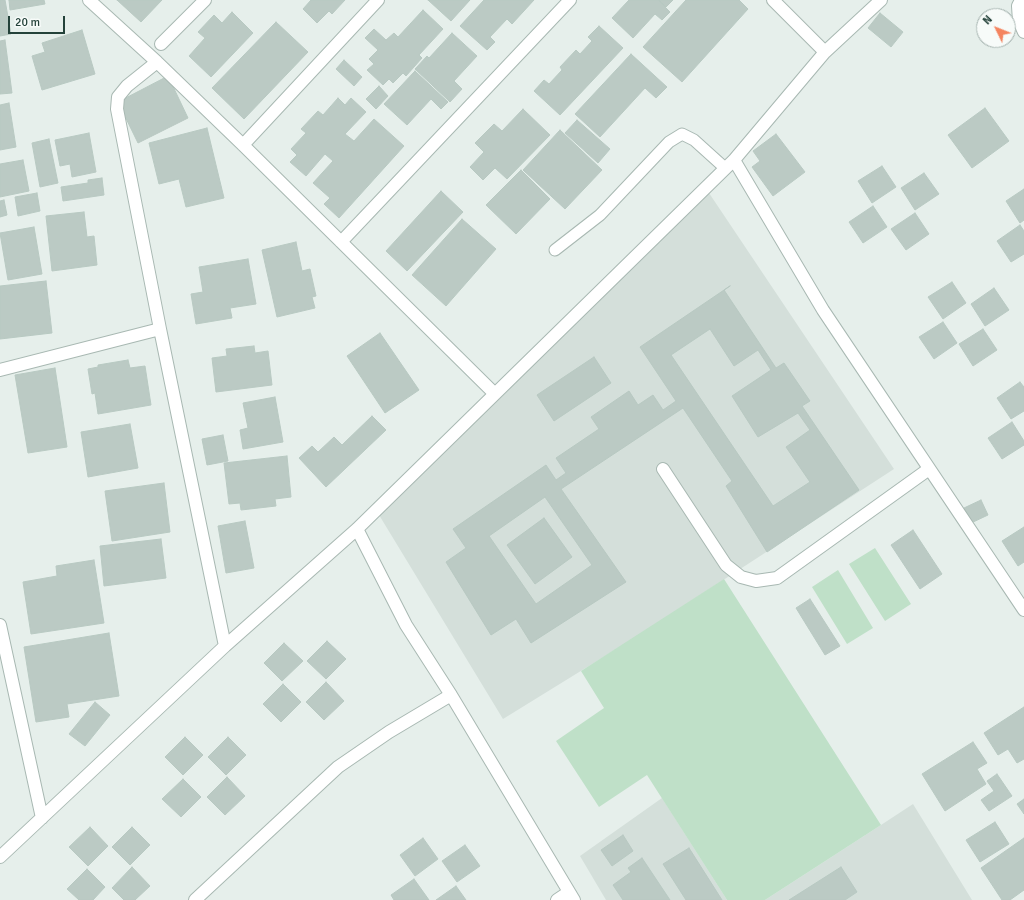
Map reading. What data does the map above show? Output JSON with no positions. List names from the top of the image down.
{
  "scale_bar": "20 m",
  "north": "top left"
}
